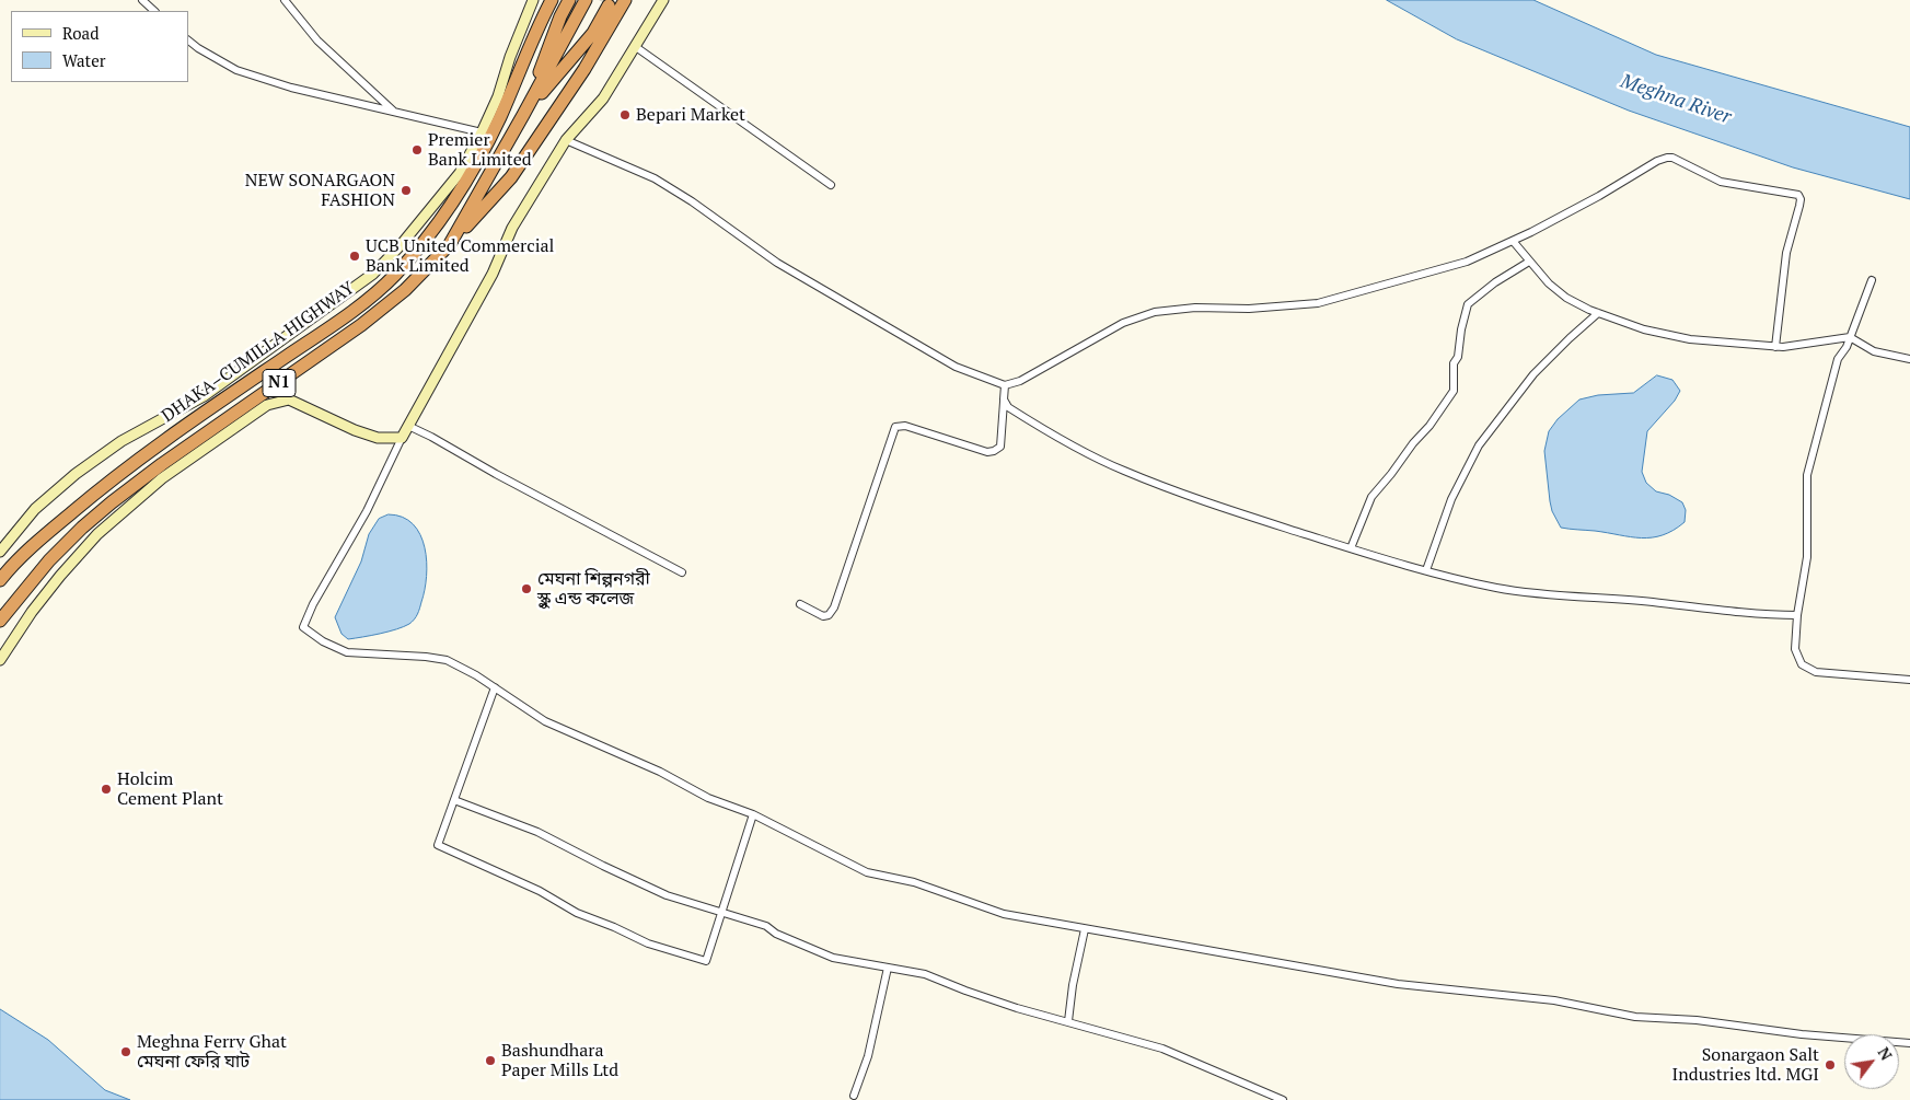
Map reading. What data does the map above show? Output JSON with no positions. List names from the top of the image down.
{
  "streets": {
    "highway": ["DHAKA–CUMILLA HIGHWAY", "N1"]
  },
  "water": ["Meghna River"],
  "places": [
    "Bepari Market",
    "Premier Bank Limited",
    "NEW SONARGAON FASHION",
    "UCB United Commercial Bank Limited",
    "মেঘনা শিল্পনগরী স্কুল এন্ড কলেজ",
    "Holcim Cement Plant",
    "Meghna Ferry Ghat মেঘনা ফেরি ঘাট",
    "Bashundhara Paper Mills Ltd",
    "Sonargaon Salt Industries ltd. MGI"
  ],
  "legend": ["Road", "Water"],
  "north": "top right"
}
